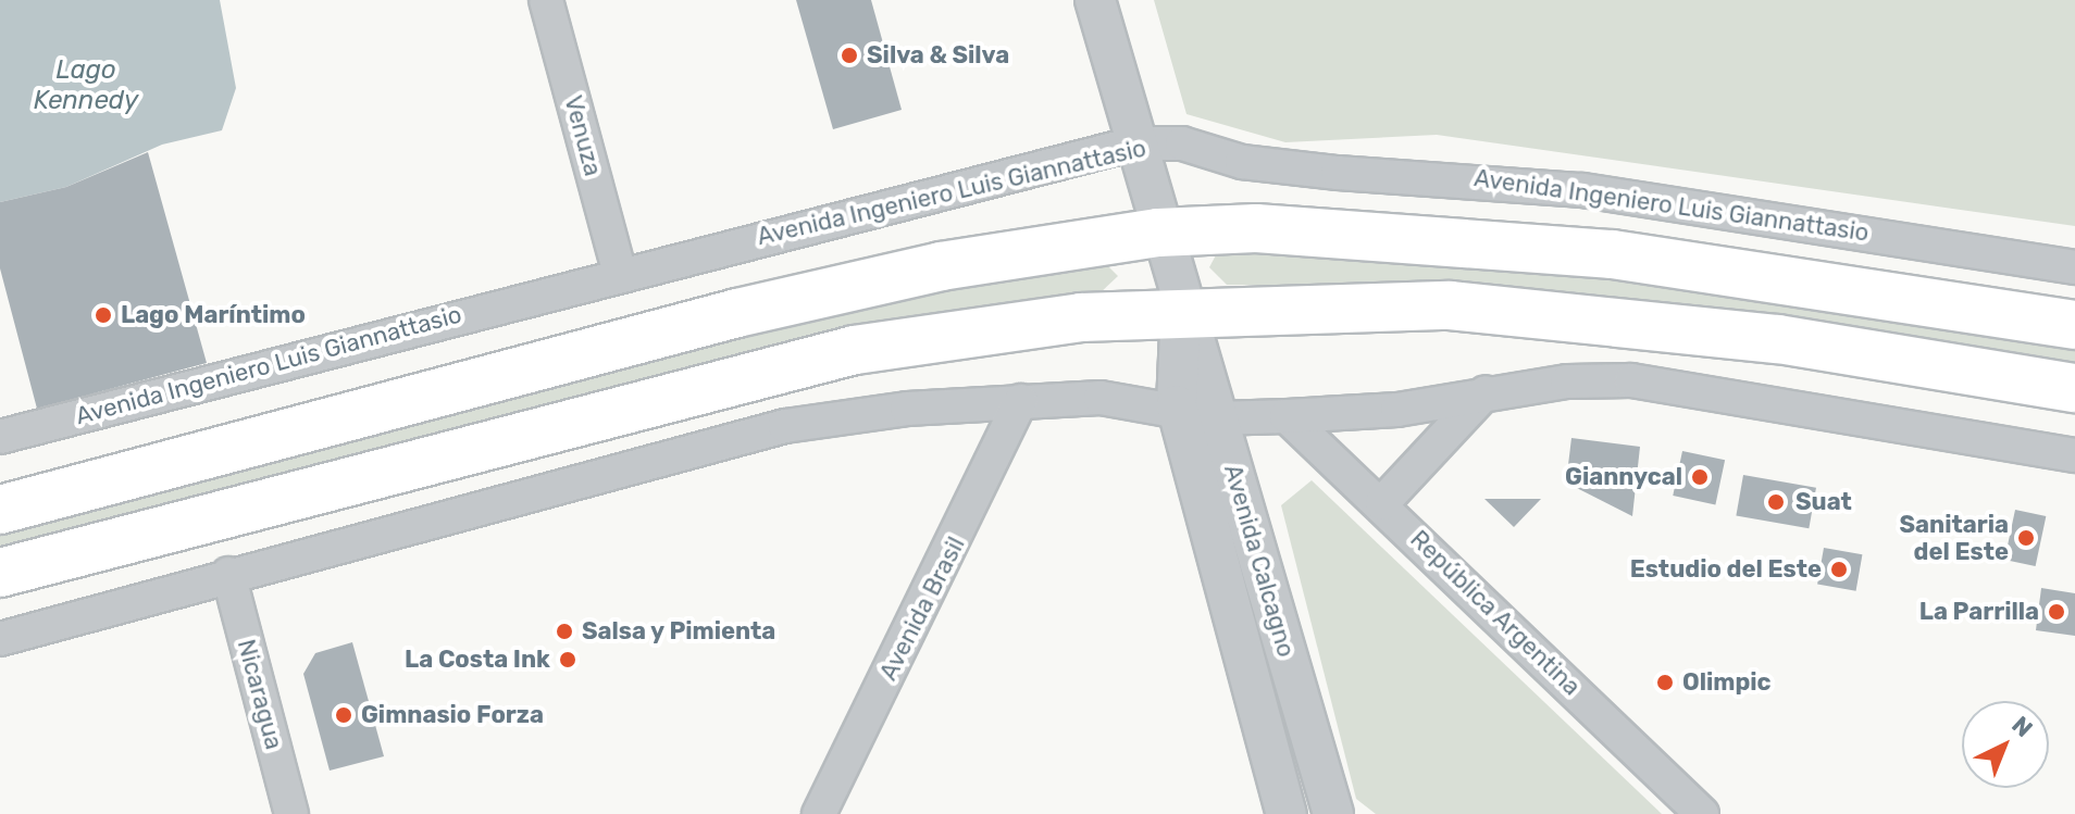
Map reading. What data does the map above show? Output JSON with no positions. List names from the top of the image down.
{
  "streets": {
    "street": [
      "Venuza",
      "Avenida Ingeniero Luis Giannattasio",
      "Avenida Calcagno",
      "Avenida Brasil",
      "República Argentina",
      "Nicaragua"
    ]
  },
  "crossings": [
    ["Venuza", "Avenida Ingeniero Luis Giannattasio"],
    ["Avenida Ingeniero Luis Giannattasio", "Avenida Calcagno"]
  ],
  "water": ["Lago Kennedy"],
  "places": [
    "Silva & Silva",
    "Lago Maríntimo",
    "Giannycal",
    "Suat",
    "Sanitaria del Este",
    "Estudio del Este",
    "La Parrilla",
    "Salsa y Pimienta",
    "La Costa Ink",
    "Olimpic",
    "Gimnasio Forza"
  ],
  "north": "top right"
}
